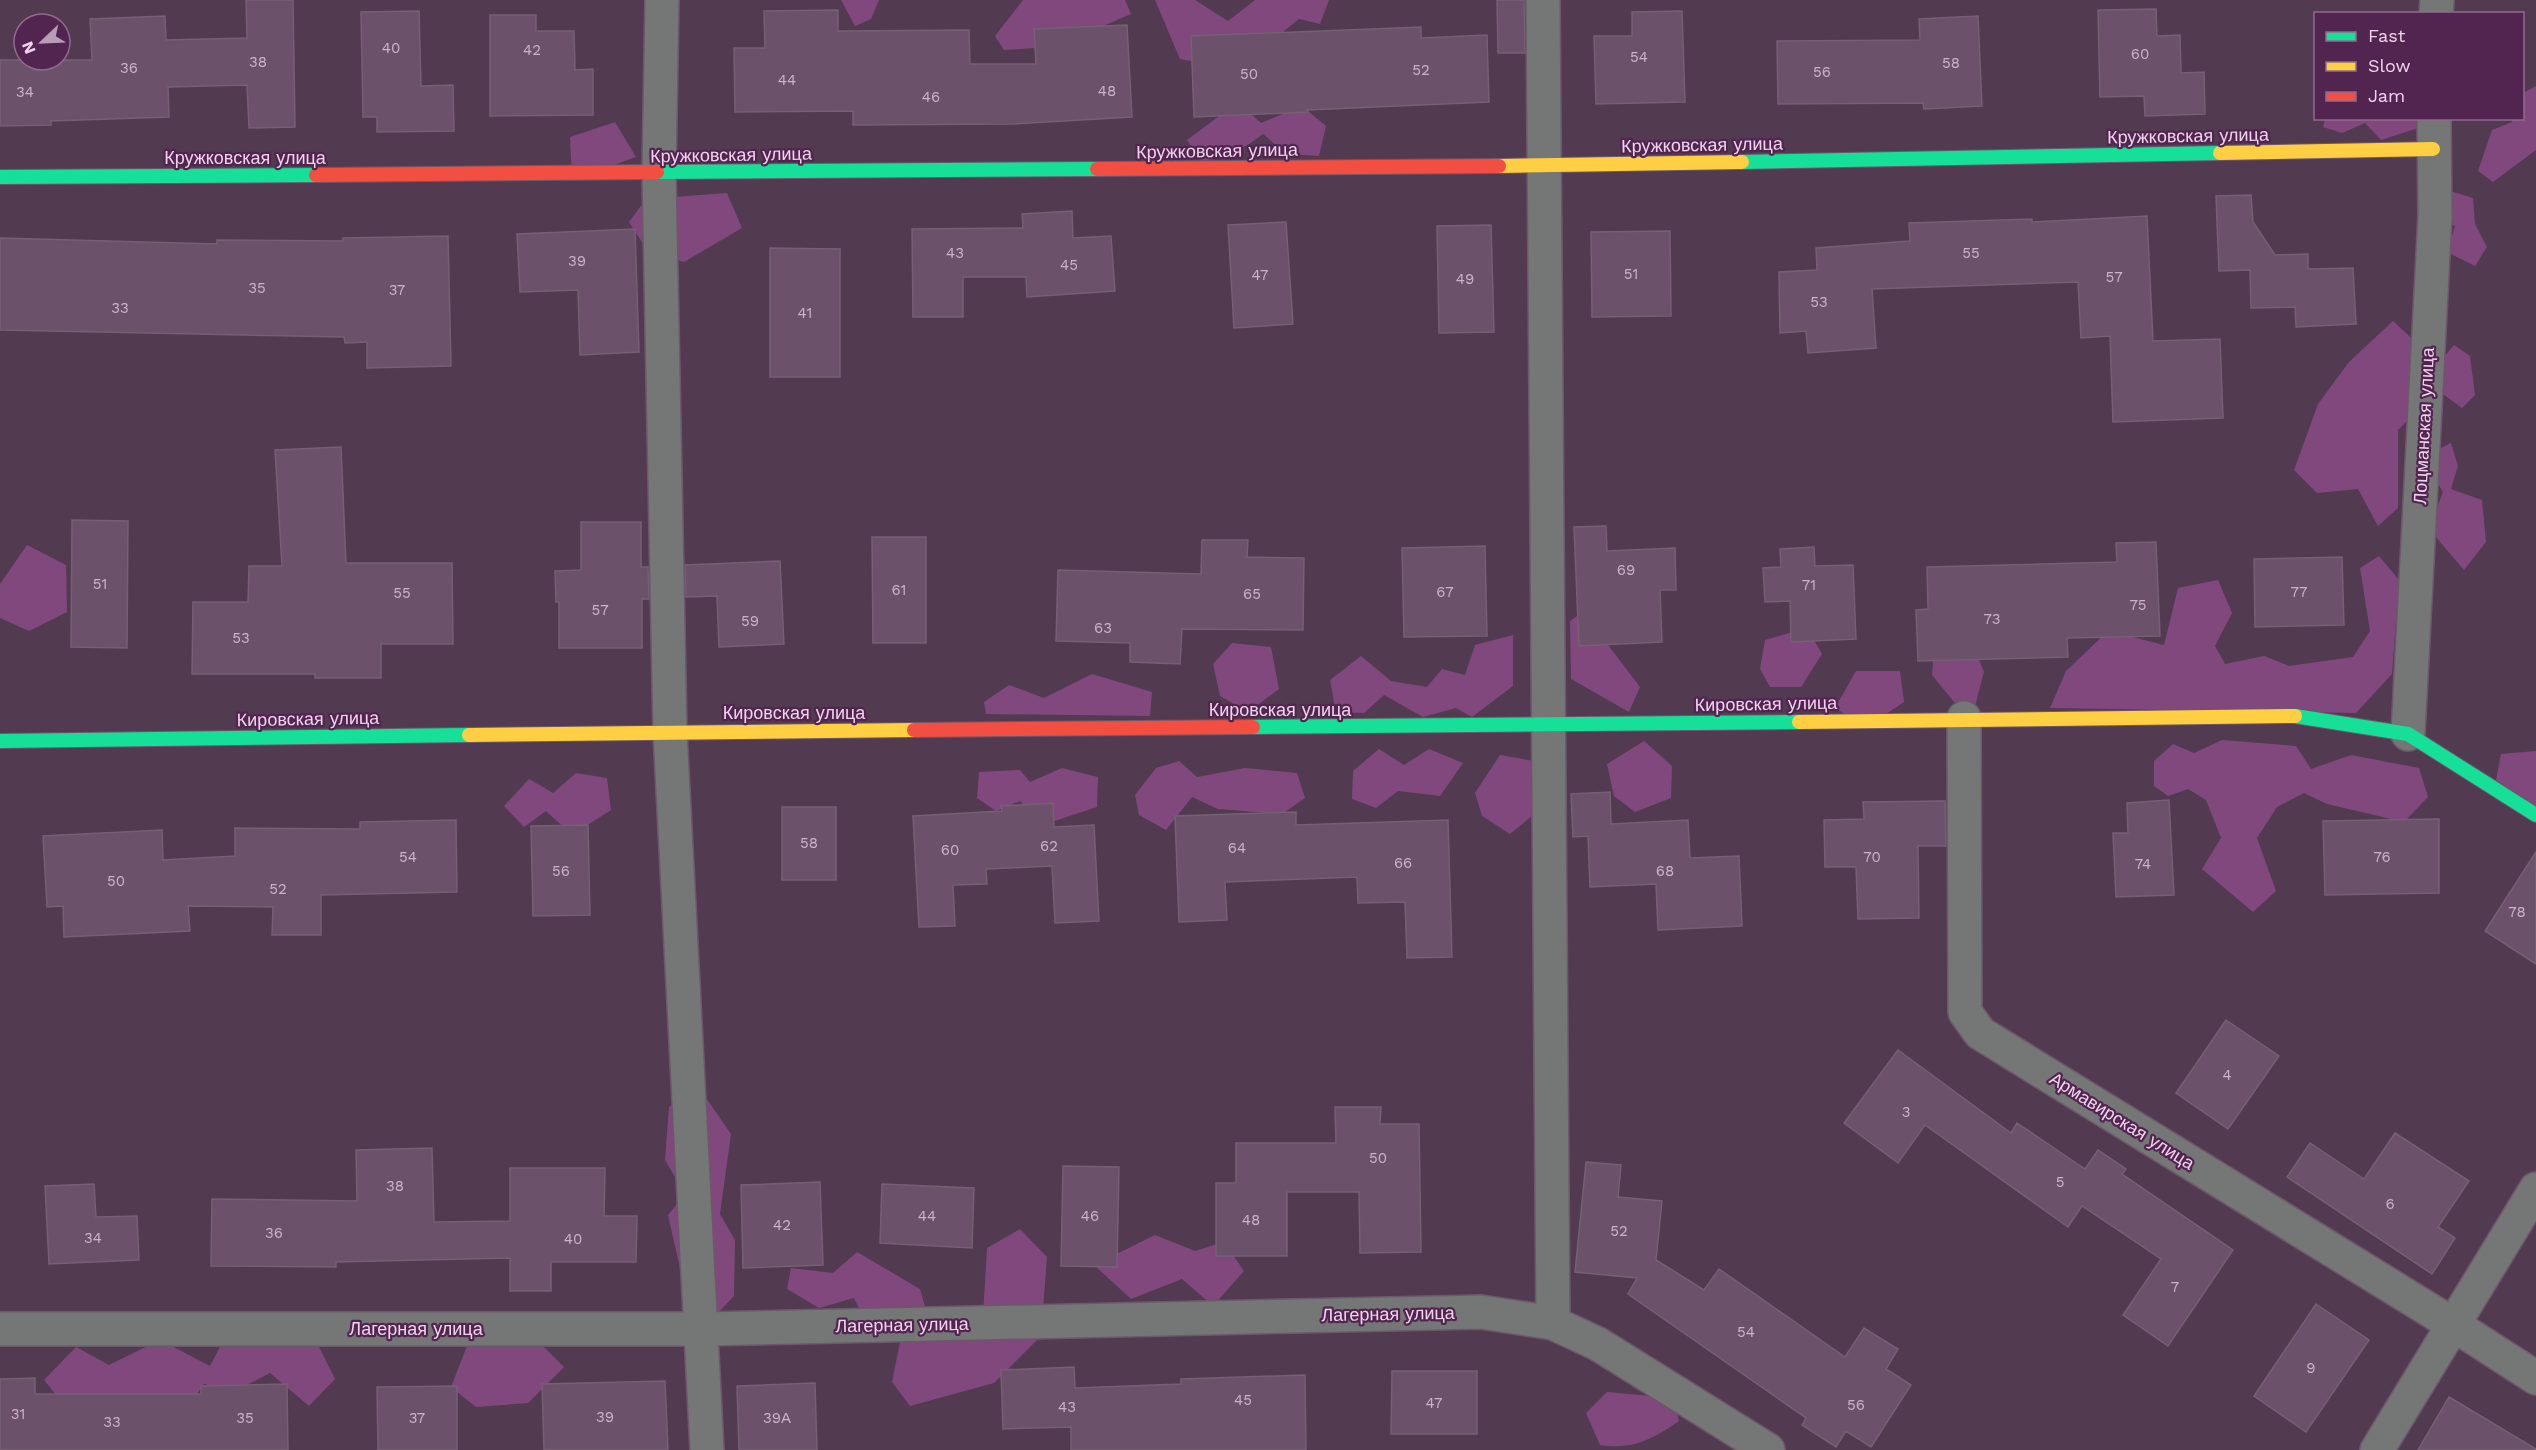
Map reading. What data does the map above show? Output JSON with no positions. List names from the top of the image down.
{
  "streets": {
    "street": [
      "Кружковская улица",
      "Лоцманская улица",
      "Кировская улица",
      "Армавирская улица",
      "Лагерная улица"
    ]
  },
  "crossings": [
    ["Кружковская улица", "Лоцманская улица"],
    ["Лоцманская улица", "Кировская улица"],
    ["Кировская улица", "Армавирская улица"]
  ],
  "house_numbers": [
    "40",
    "42",
    "60",
    "54",
    "38",
    "58",
    "36",
    "52",
    "56",
    "50",
    "44",
    "48",
    "34",
    "46",
    "43",
    "55",
    "39",
    "45",
    "51",
    "47",
    "57",
    "49",
    "35",
    "37",
    "53",
    "33",
    "41",
    "69",
    "51",
    "71",
    "61",
    "67",
    "77",
    "55",
    "65",
    "75",
    "57",
    "73",
    "59",
    "63",
    "53",
    "58",
    "62",
    "64",
    "60",
    "54",
    "70",
    "76",
    "66",
    "74",
    "56",
    "68",
    "50",
    "52",
    "78",
    "4",
    "3",
    "50",
    "5",
    "38",
    "6",
    "44",
    "46",
    "48",
    "42",
    "52",
    "36",
    "34",
    "40",
    "7",
    "54",
    "9",
    "45",
    "47",
    "56",
    "43",
    "31",
    "39",
    "35",
    "37",
    "39А",
    "33"
  ],
  "legend": ["Fast", "Slow", "Jam"],
  "north": "bottom left"
}
